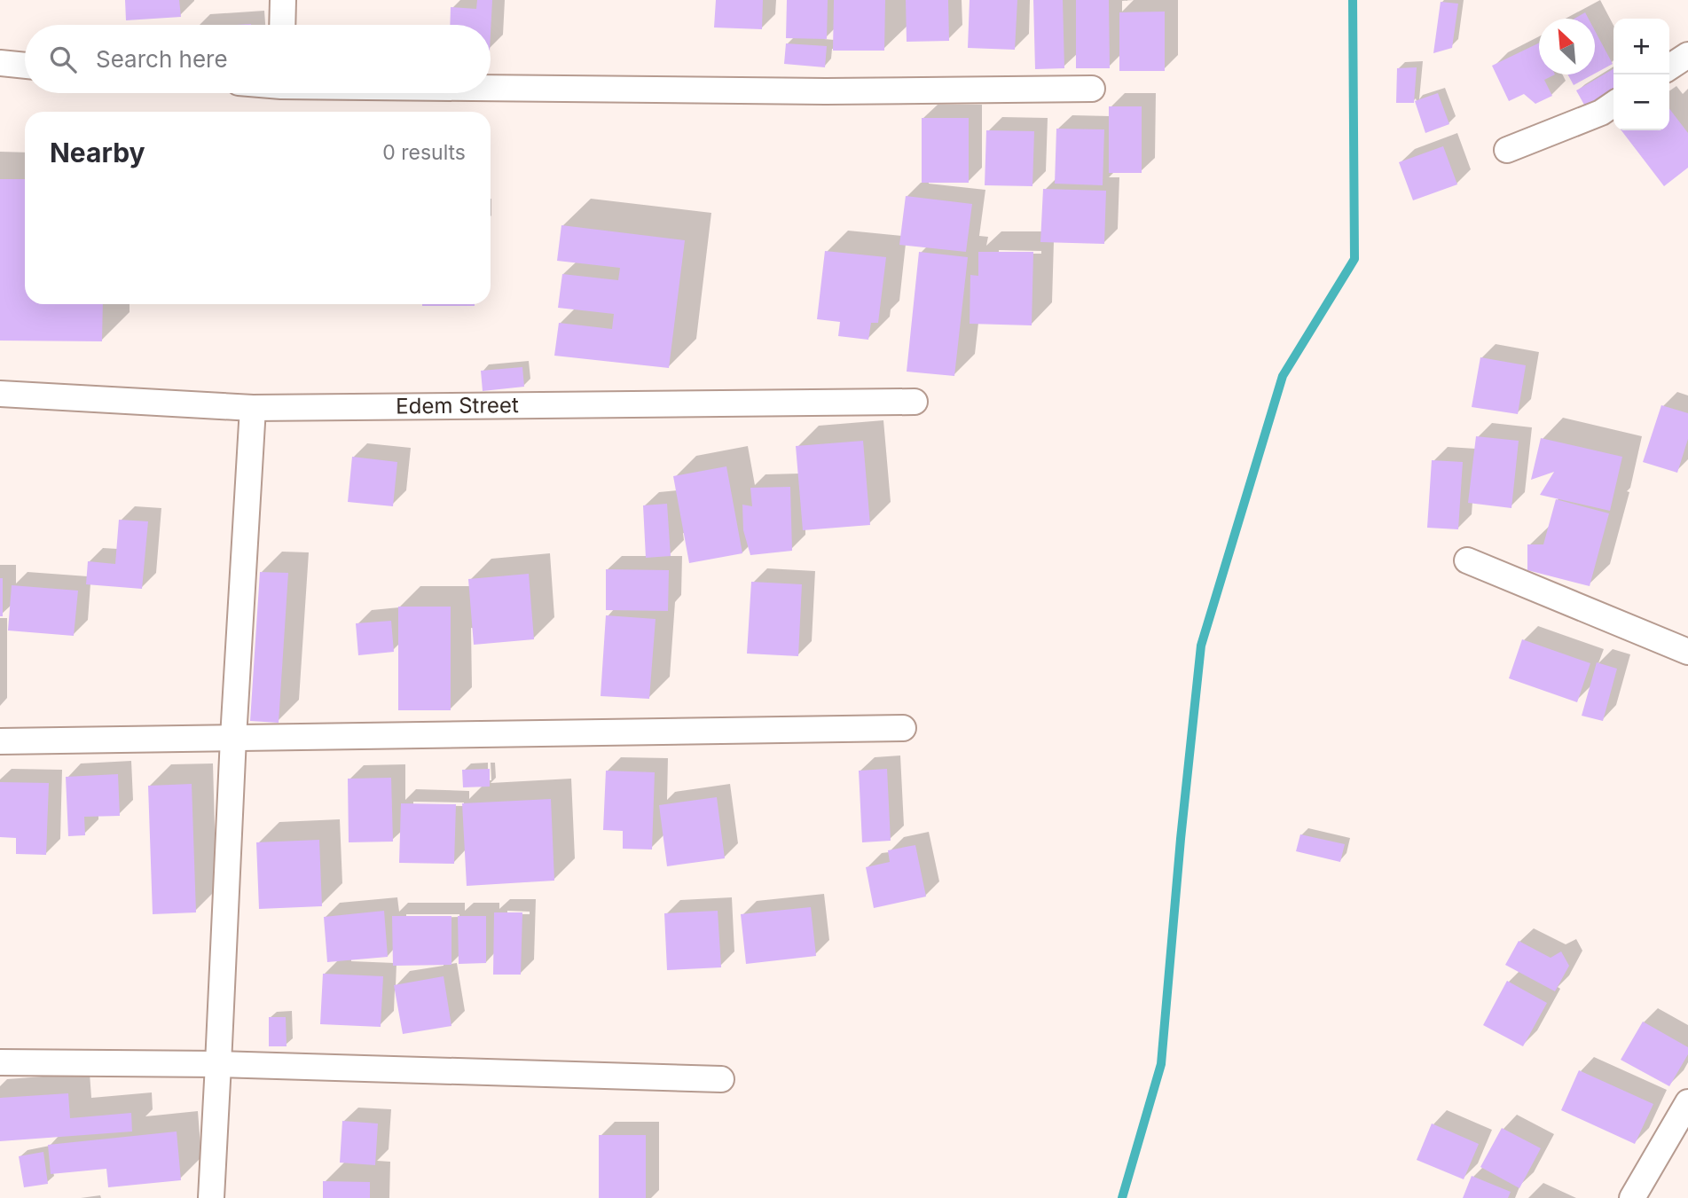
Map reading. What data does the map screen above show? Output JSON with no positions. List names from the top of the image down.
{
  "streets": {
    "street": ["Edem Street"]
  },
  "north": "top left",
  "page": {
    "map_buttons": ["+", "−"],
    "search": "Search here",
    "heading": ["Nearby", "0 results"]
  }
}
